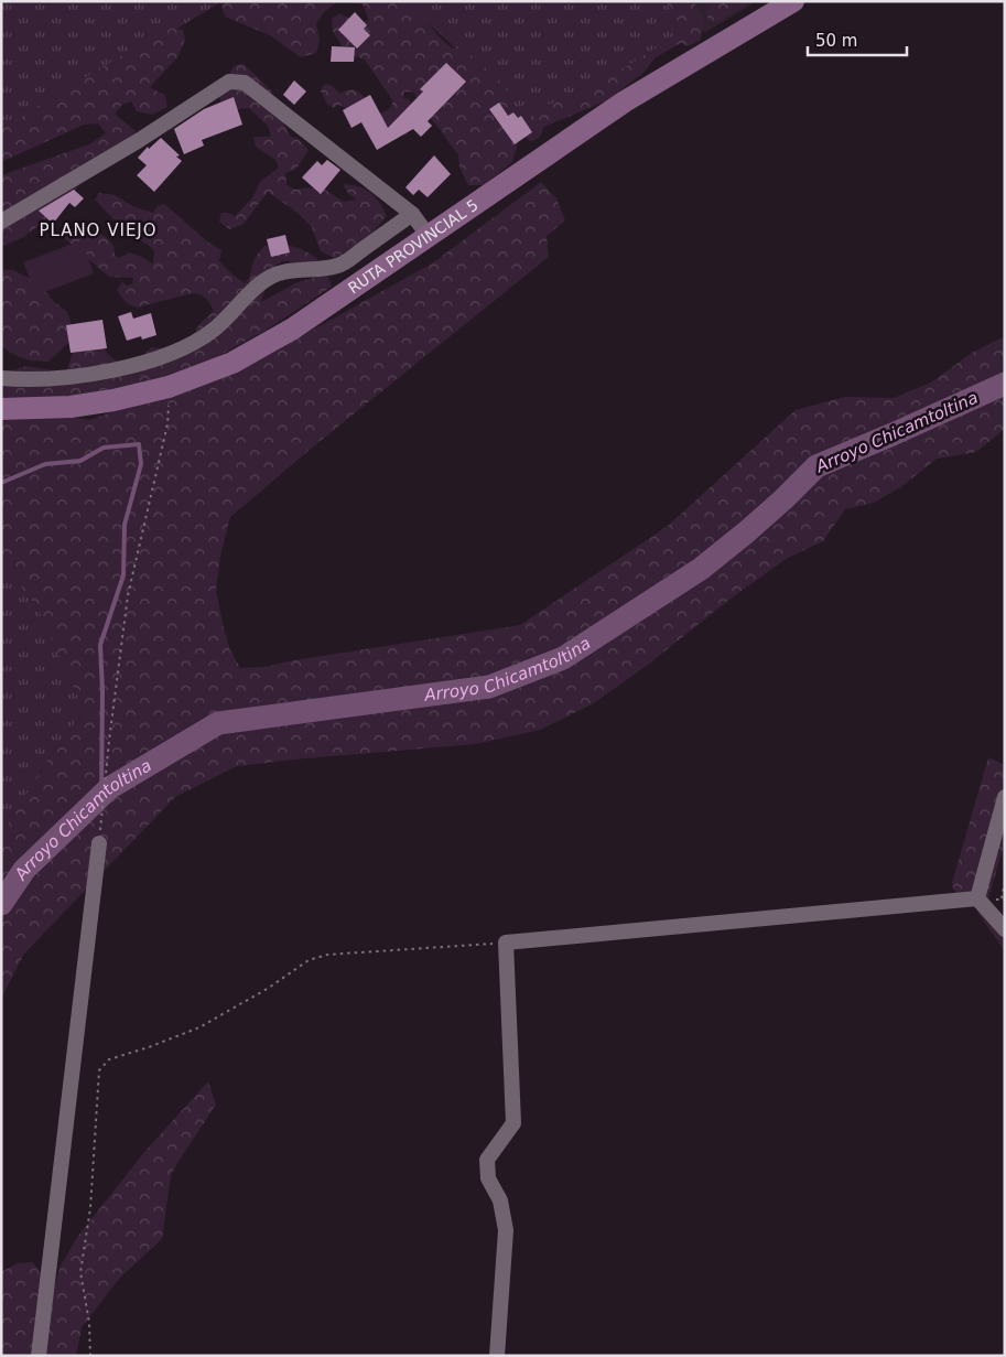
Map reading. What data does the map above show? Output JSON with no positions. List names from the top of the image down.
{
  "streets": {
    "main road": ["RUTA PROVINCIAL 5"]
  },
  "districts": ["PLANO VIEJO"],
  "water": ["Arroyo Chicamtoltina"],
  "scale_bar": "50 m"
}
